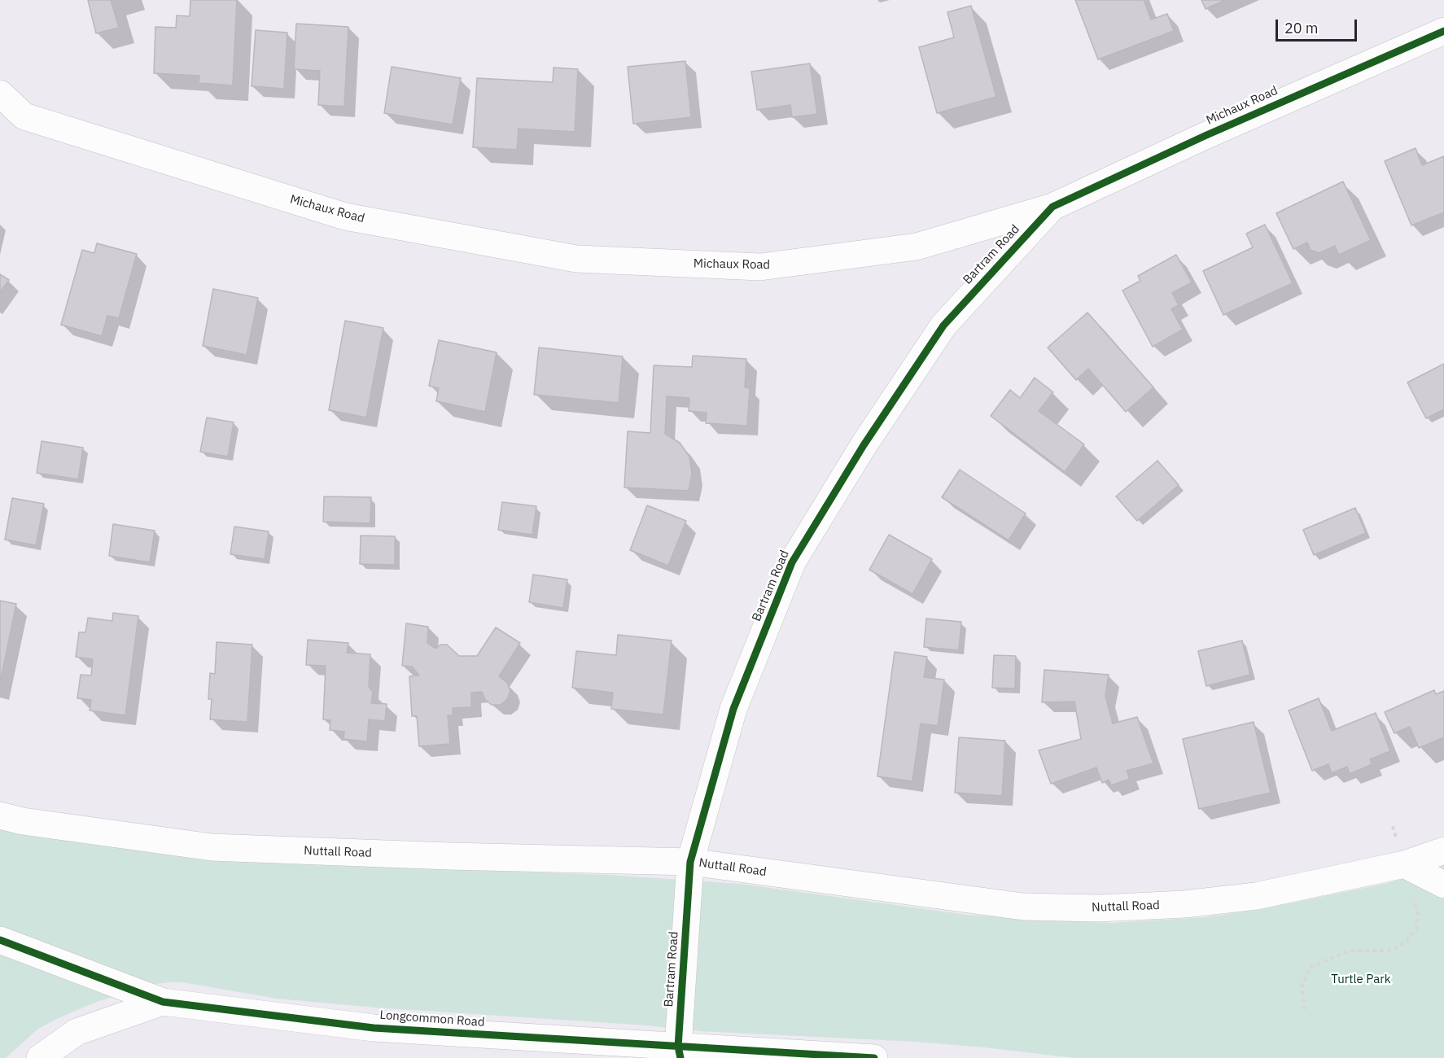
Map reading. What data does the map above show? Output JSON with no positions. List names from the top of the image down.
{
  "streets": {
    "street": [
      "Michaux Road",
      "Bartram Road",
      "Nuttall Road",
      "Longcommon Road"
    ]
  },
  "crossings": [
    ["Michaux Road", "Bartram Road"],
    ["Bartram Road", "Nuttall Road"],
    ["Bartram Road", "Longcommon Road"]
  ],
  "parks": ["Turtle Park"],
  "scale_bar": "20 m"
}
